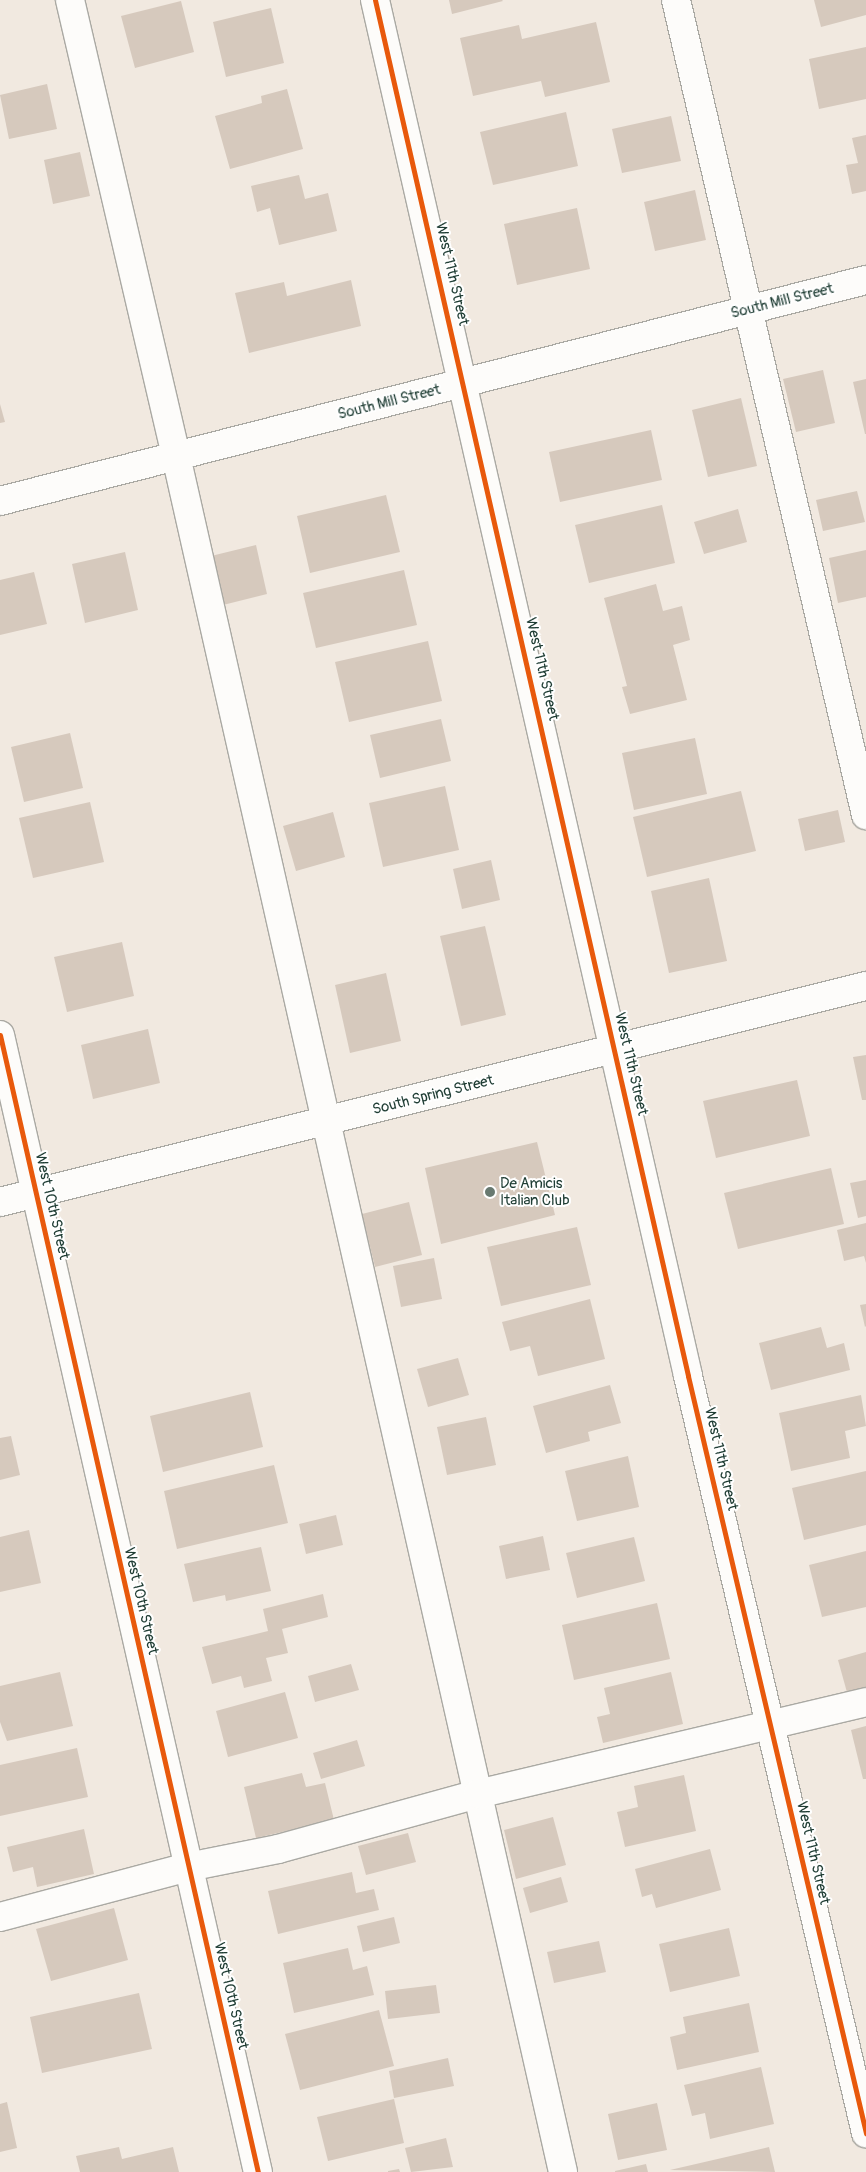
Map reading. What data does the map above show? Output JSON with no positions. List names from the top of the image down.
{
  "streets": {
    "street": [
      "West 11th Street",
      "South Mill Street",
      "South Spring Street",
      "West 10th Street"
    ]
  },
  "crossings": [
    ["West 11th Street", "South Mill Street"],
    ["West 11th Street", "South Spring Street"],
    ["South Spring Street", "West 10th Street"]
  ],
  "places": ["De Amicis Italian Club"]
}
